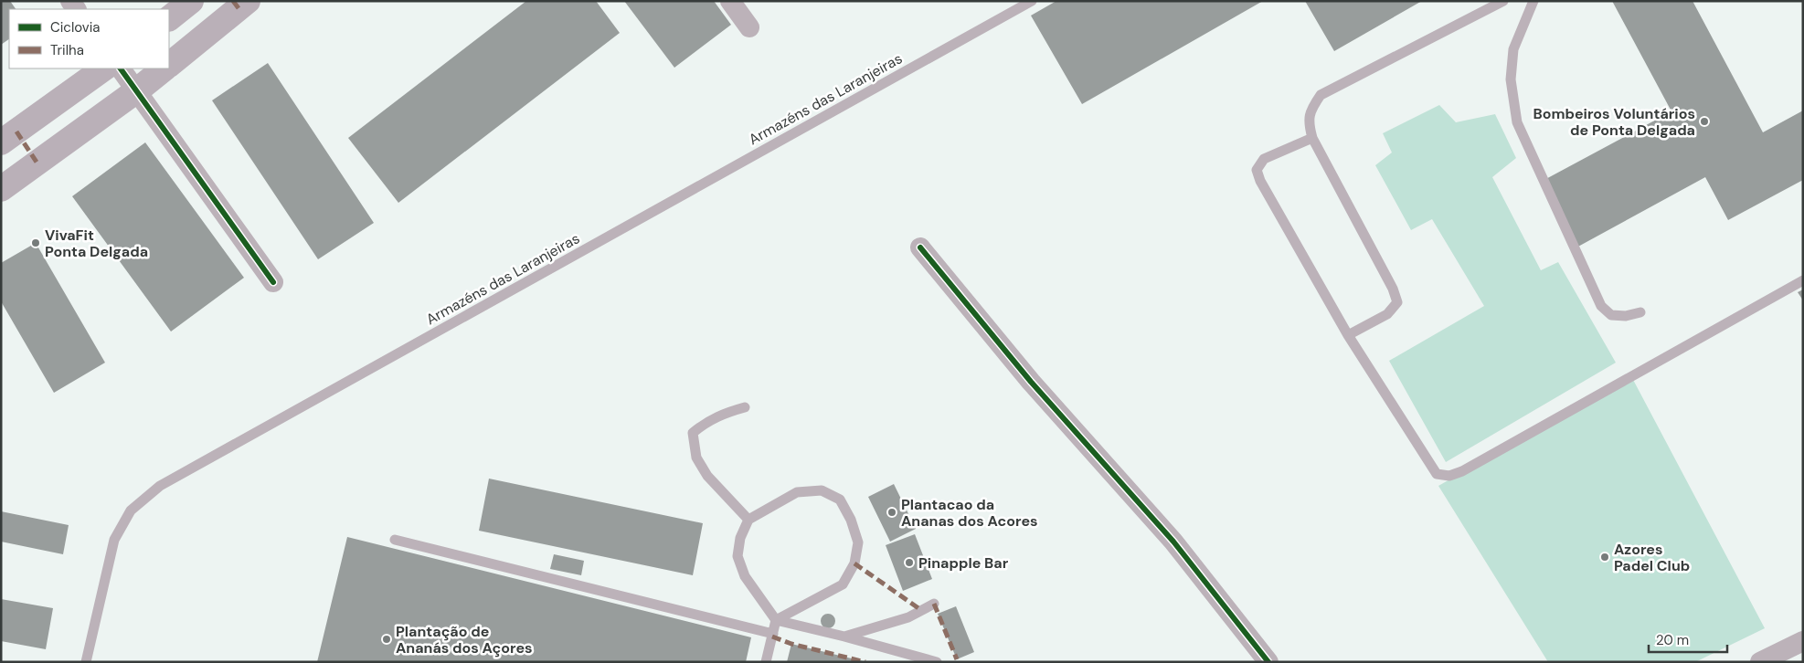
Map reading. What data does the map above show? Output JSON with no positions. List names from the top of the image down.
{
  "streets": {
    "lane": ["Armazéns das Laranjeiras"]
  },
  "places": [
    "Bombeiros Voluntários de Ponta Delgada",
    "VivaFit Ponta Delgada",
    "Plantacao da Ananas dos Acores",
    "Azores Padel Club",
    "Pinapple Bar",
    "Plantação de Ananás dos Açores"
  ],
  "legend": ["Ciclovia", "Trilha"],
  "scale_bar": "20 m"
}
